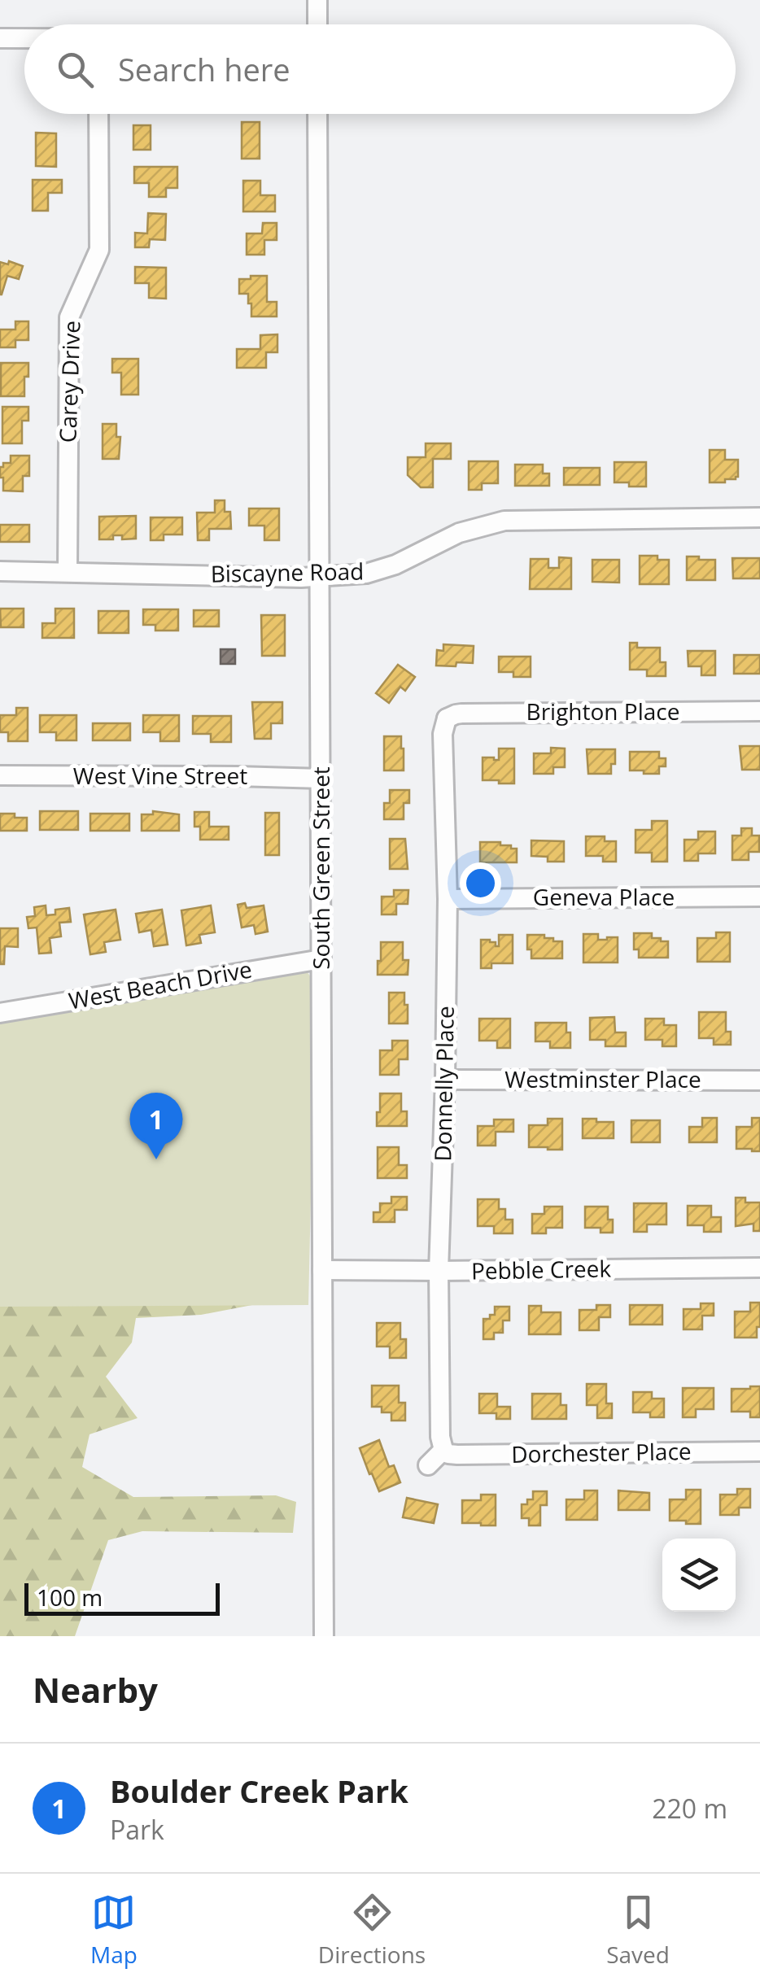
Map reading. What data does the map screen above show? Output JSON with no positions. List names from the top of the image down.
{
  "streets": {
    "street": [
      "Carey Drive",
      "Biscayne Road",
      "Brighton Place",
      "West Vine Street",
      "South Green Street",
      "Geneva Place",
      "West Beach Drive",
      "Westminster Place",
      "Donnelly Place",
      "Pebble Creek",
      "Dorchester Place"
    ]
  },
  "crossings": [
    ["Carey Drive", "Biscayne Road"],
    ["Biscayne Road", "South Green Street"],
    ["Brighton Place", "Donnelly Place"],
    ["West Vine Street", "South Green Street"],
    ["South Green Street", "West Beach Drive"],
    ["South Green Street", "Pebble Creek"],
    ["Geneva Place", "Donnelly Place"],
    ["Westminster Place", "Donnelly Place"],
    ["Donnelly Place", "Pebble Creek"],
    ["Donnelly Place", "Dorchester Place"]
  ],
  "scale_bar": "100 m",
  "page": {
    "search": "Search here",
    "pins": "1",
    "scale": "100 m",
    "heading": "Nearby",
    "list": [
      {
        "mark": "1",
        "name": "Boulder Creek Park",
        "note": "Park",
        "value": "220 m"
      }
    ],
    "nav": ["Map", "Directions", "Saved"]
  }
}
